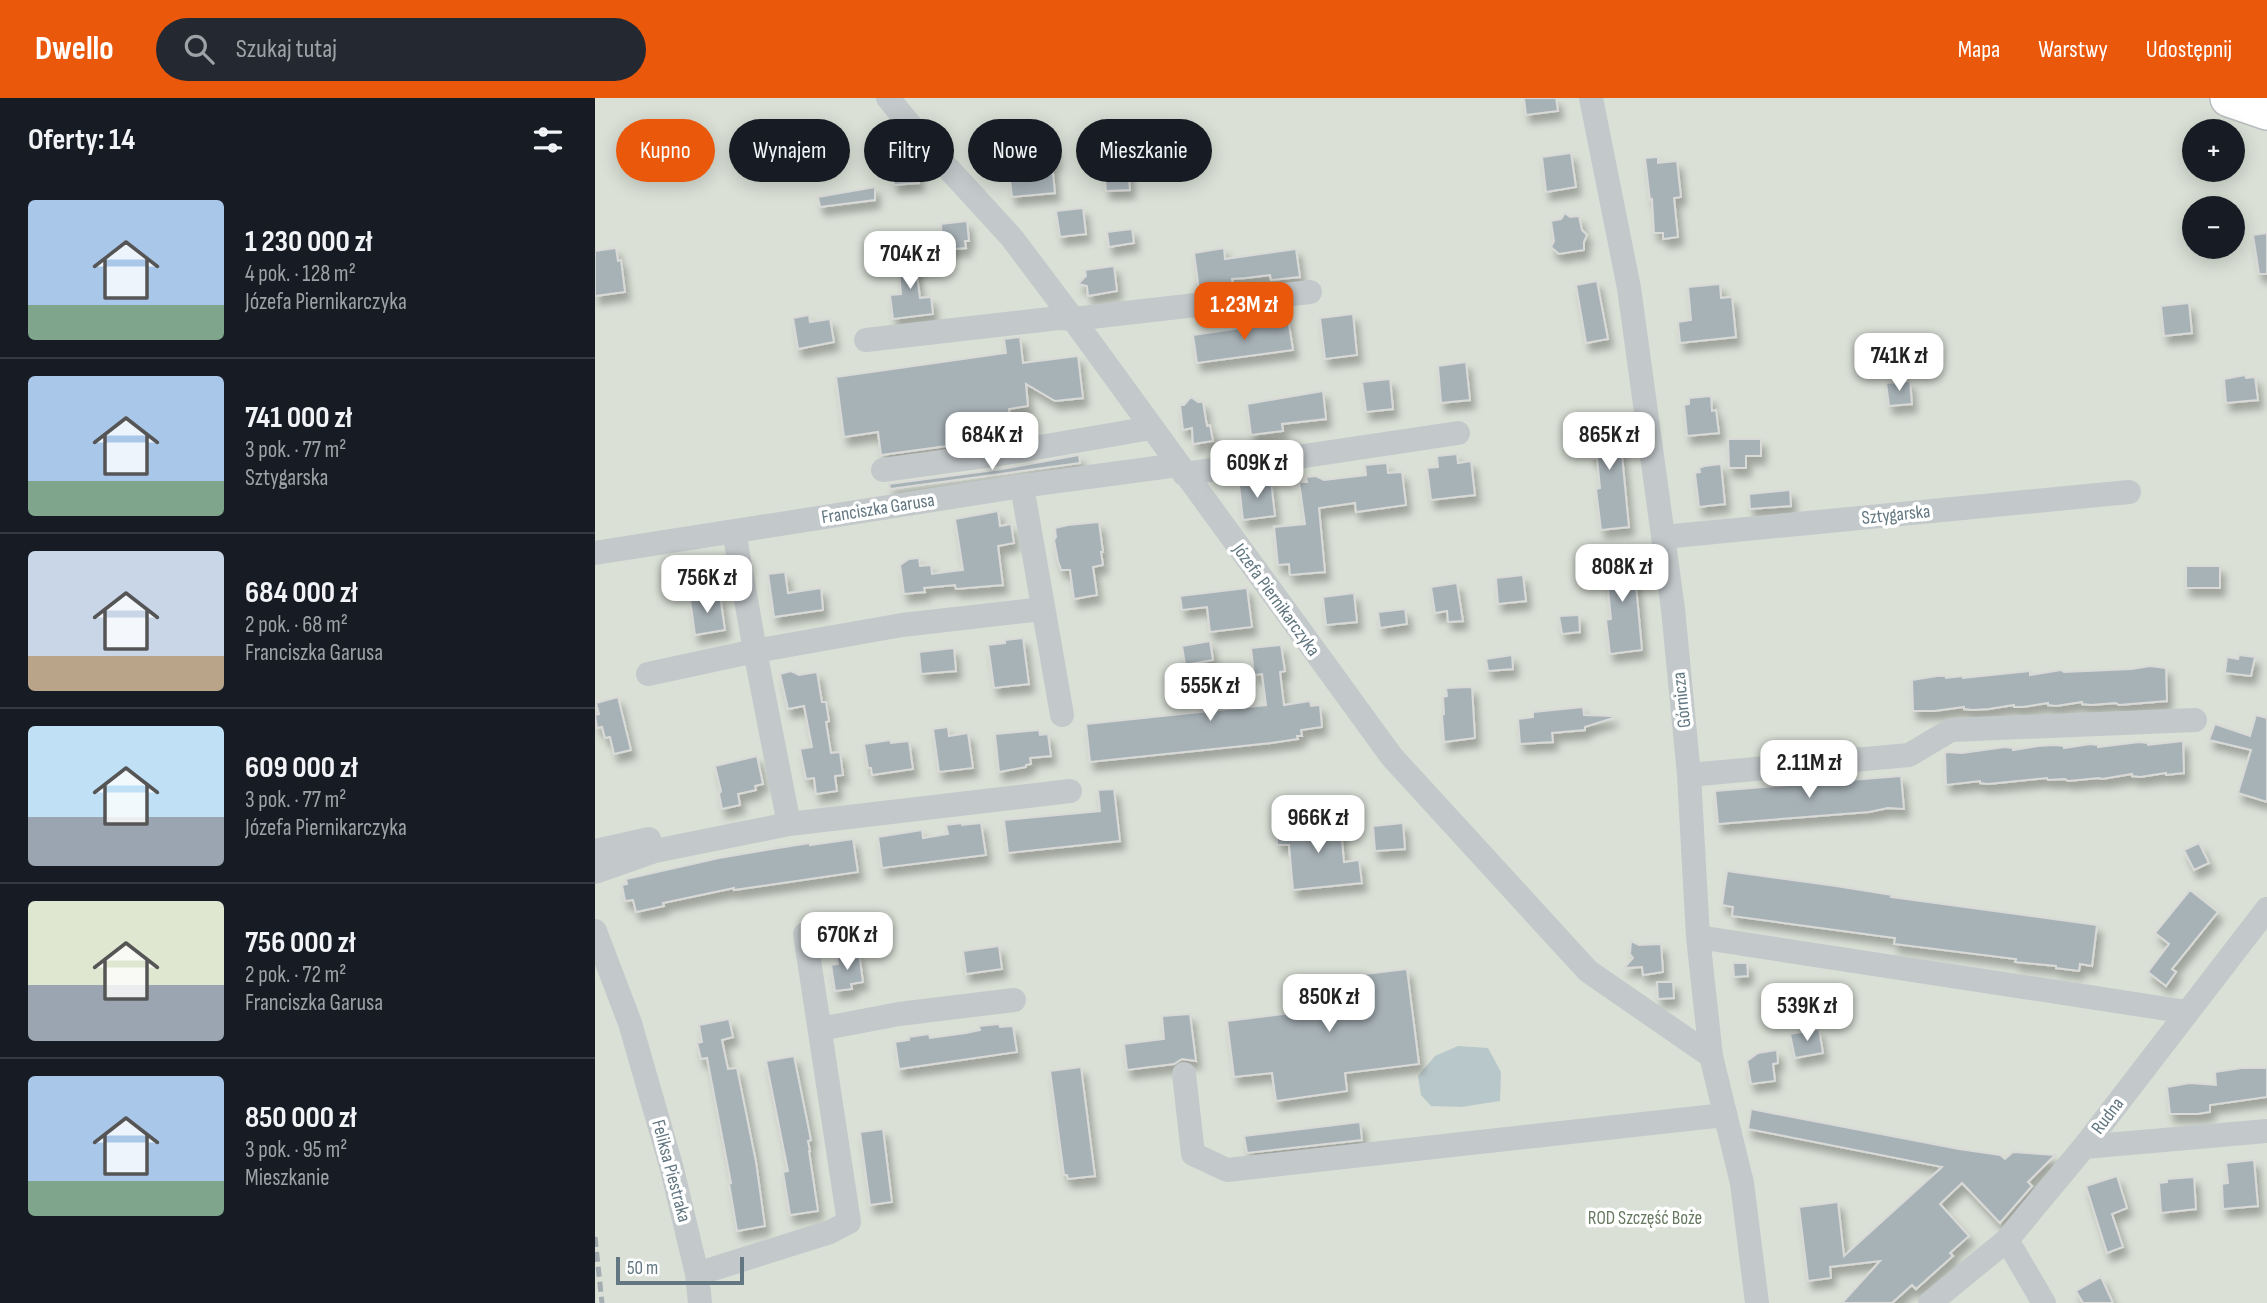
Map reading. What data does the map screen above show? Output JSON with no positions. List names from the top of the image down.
{
  "streets": {
    "street": [
      "Franciszka Garusa",
      "Sztygarska",
      "Józefa Piernikarczyka",
      "Górnicza",
      "Rudna",
      "Feliksa Piestraka"
    ]
  },
  "crossings": [
    ["Franciszka Garusa", "Józefa Piernikarczyka"],
    ["Sztygarska", "Górnicza"],
    ["Józefa Piernikarczyka", "Górnicza"]
  ],
  "parks": ["ROD Szczęść Boże"],
  "scale_bar": "50 m",
  "page": {
    "header": "Dwello",
    "search": "Szukaj tutaj",
    "nav": ["Mapa", "Warstwy", "Udostępnij"],
    "heading": "Oferty: 14",
    "map_buttons": ["+", "−"],
    "chip": [
      "Kupno",
      "Wynajem",
      "Filtry",
      "Nowe",
      "Mieszkanie"
    ],
    "list": [
      {
        "name": "1 230 000 zł",
        "note": "4 pok. · 128 m² · Józefa Piernikarczyka"
      },
      {
        "name": "741 000 zł",
        "note": "3 pok. · 77 m² · Sztygarska"
      },
      {
        "name": "684 000 zł",
        "note": "2 pok. · 68 m² · Franciszka Garusa"
      },
      {
        "name": "609 000 zł",
        "note": "3 pok. · 77 m² · Józefa Piernikarczyka"
      },
      {
        "name": "756 000 zł",
        "note": "2 pok. · 72 m² · Franciszka Garusa"
      },
      {
        "name": "850 000 zł",
        "note": "3 pok. · 95 m² · Mieszkanie"
      }
    ],
    "price": [
      "704K zł",
      "1.23M zł",
      "741K zł",
      "684K zł",
      "865K zł",
      "609K zł",
      "808K zł",
      "756K zł",
      "555K zł",
      "2.11M zł",
      "966K zł",
      "670K zł",
      "850K zł",
      "539K zł"
    ],
    "scale": "50 m"
  }
}
